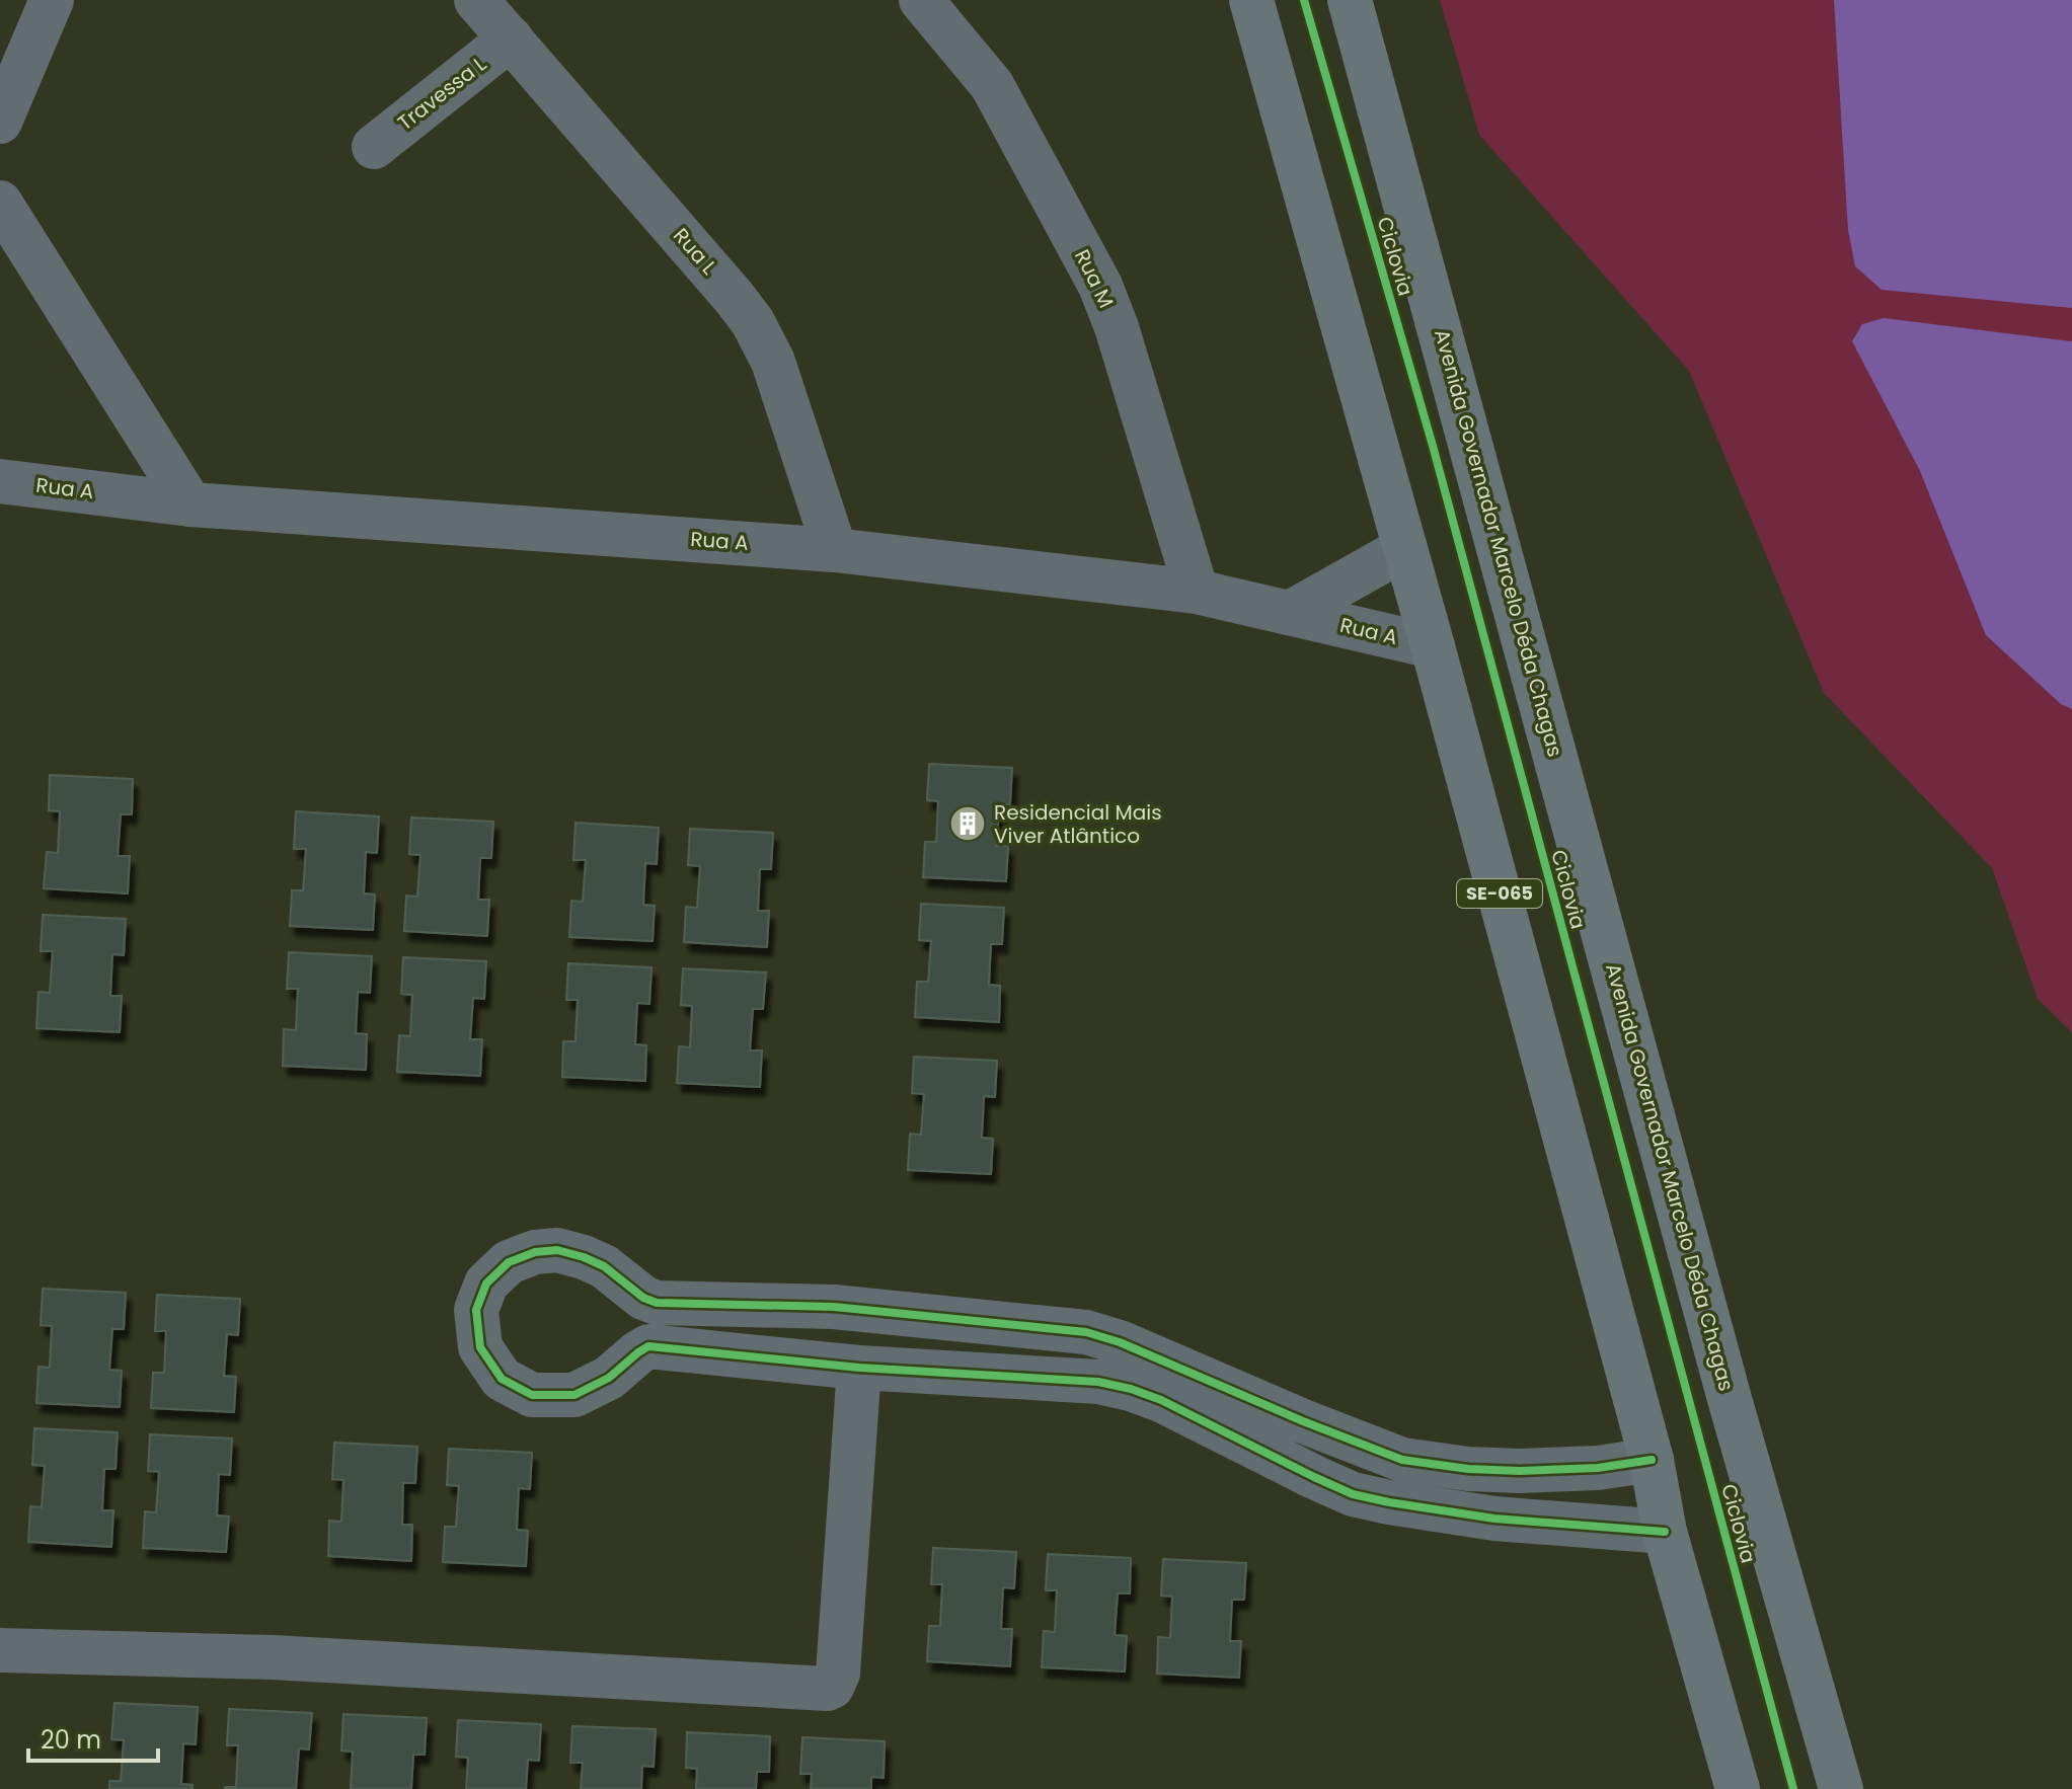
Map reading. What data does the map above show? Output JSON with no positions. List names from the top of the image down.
{
  "streets": {
    "main road": ["Avenida Governador Marcelo Déda Chagas", "SE-065"],
    "street": [
      "Travessa L",
      "Rua L",
      "Rua M",
      "Rua A"
    ],
    "cycle path": ["Ciclovia"]
  },
  "crossings": [
    ["Travessa L", "Rua L"],
    ["Rua L", "Rua A"],
    ["Rua M", "Rua A"],
    ["Rua A", "SE-065"]
  ],
  "places": {
    "building": ["Residencial Mais Viver Atlântico"]
  },
  "scale_bar": "20 m"
}
